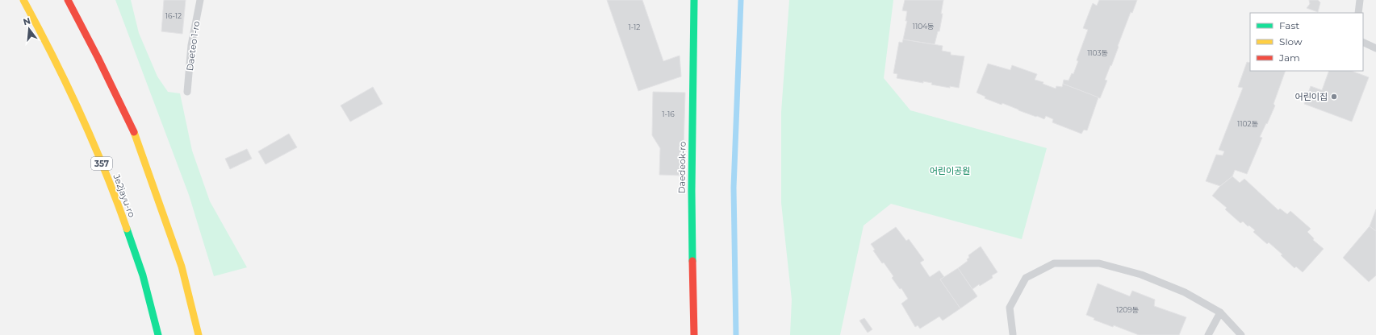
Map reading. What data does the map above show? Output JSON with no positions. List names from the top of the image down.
{
  "streets": {
    "main road": ["357", "Daedeok-ro", "Je2jayu-ro"],
    "lane": ["Daeteo 1-ro"]
  },
  "parks": ["어린이공원"],
  "places": ["어린이집"],
  "house_numbers": [
    "16-12",
    "1104동",
    "1-12",
    "1103동",
    "1-16",
    "1102동",
    "1209동"
  ],
  "legend": ["Fast", "Slow", "Jam"],
  "north": "top"
}
